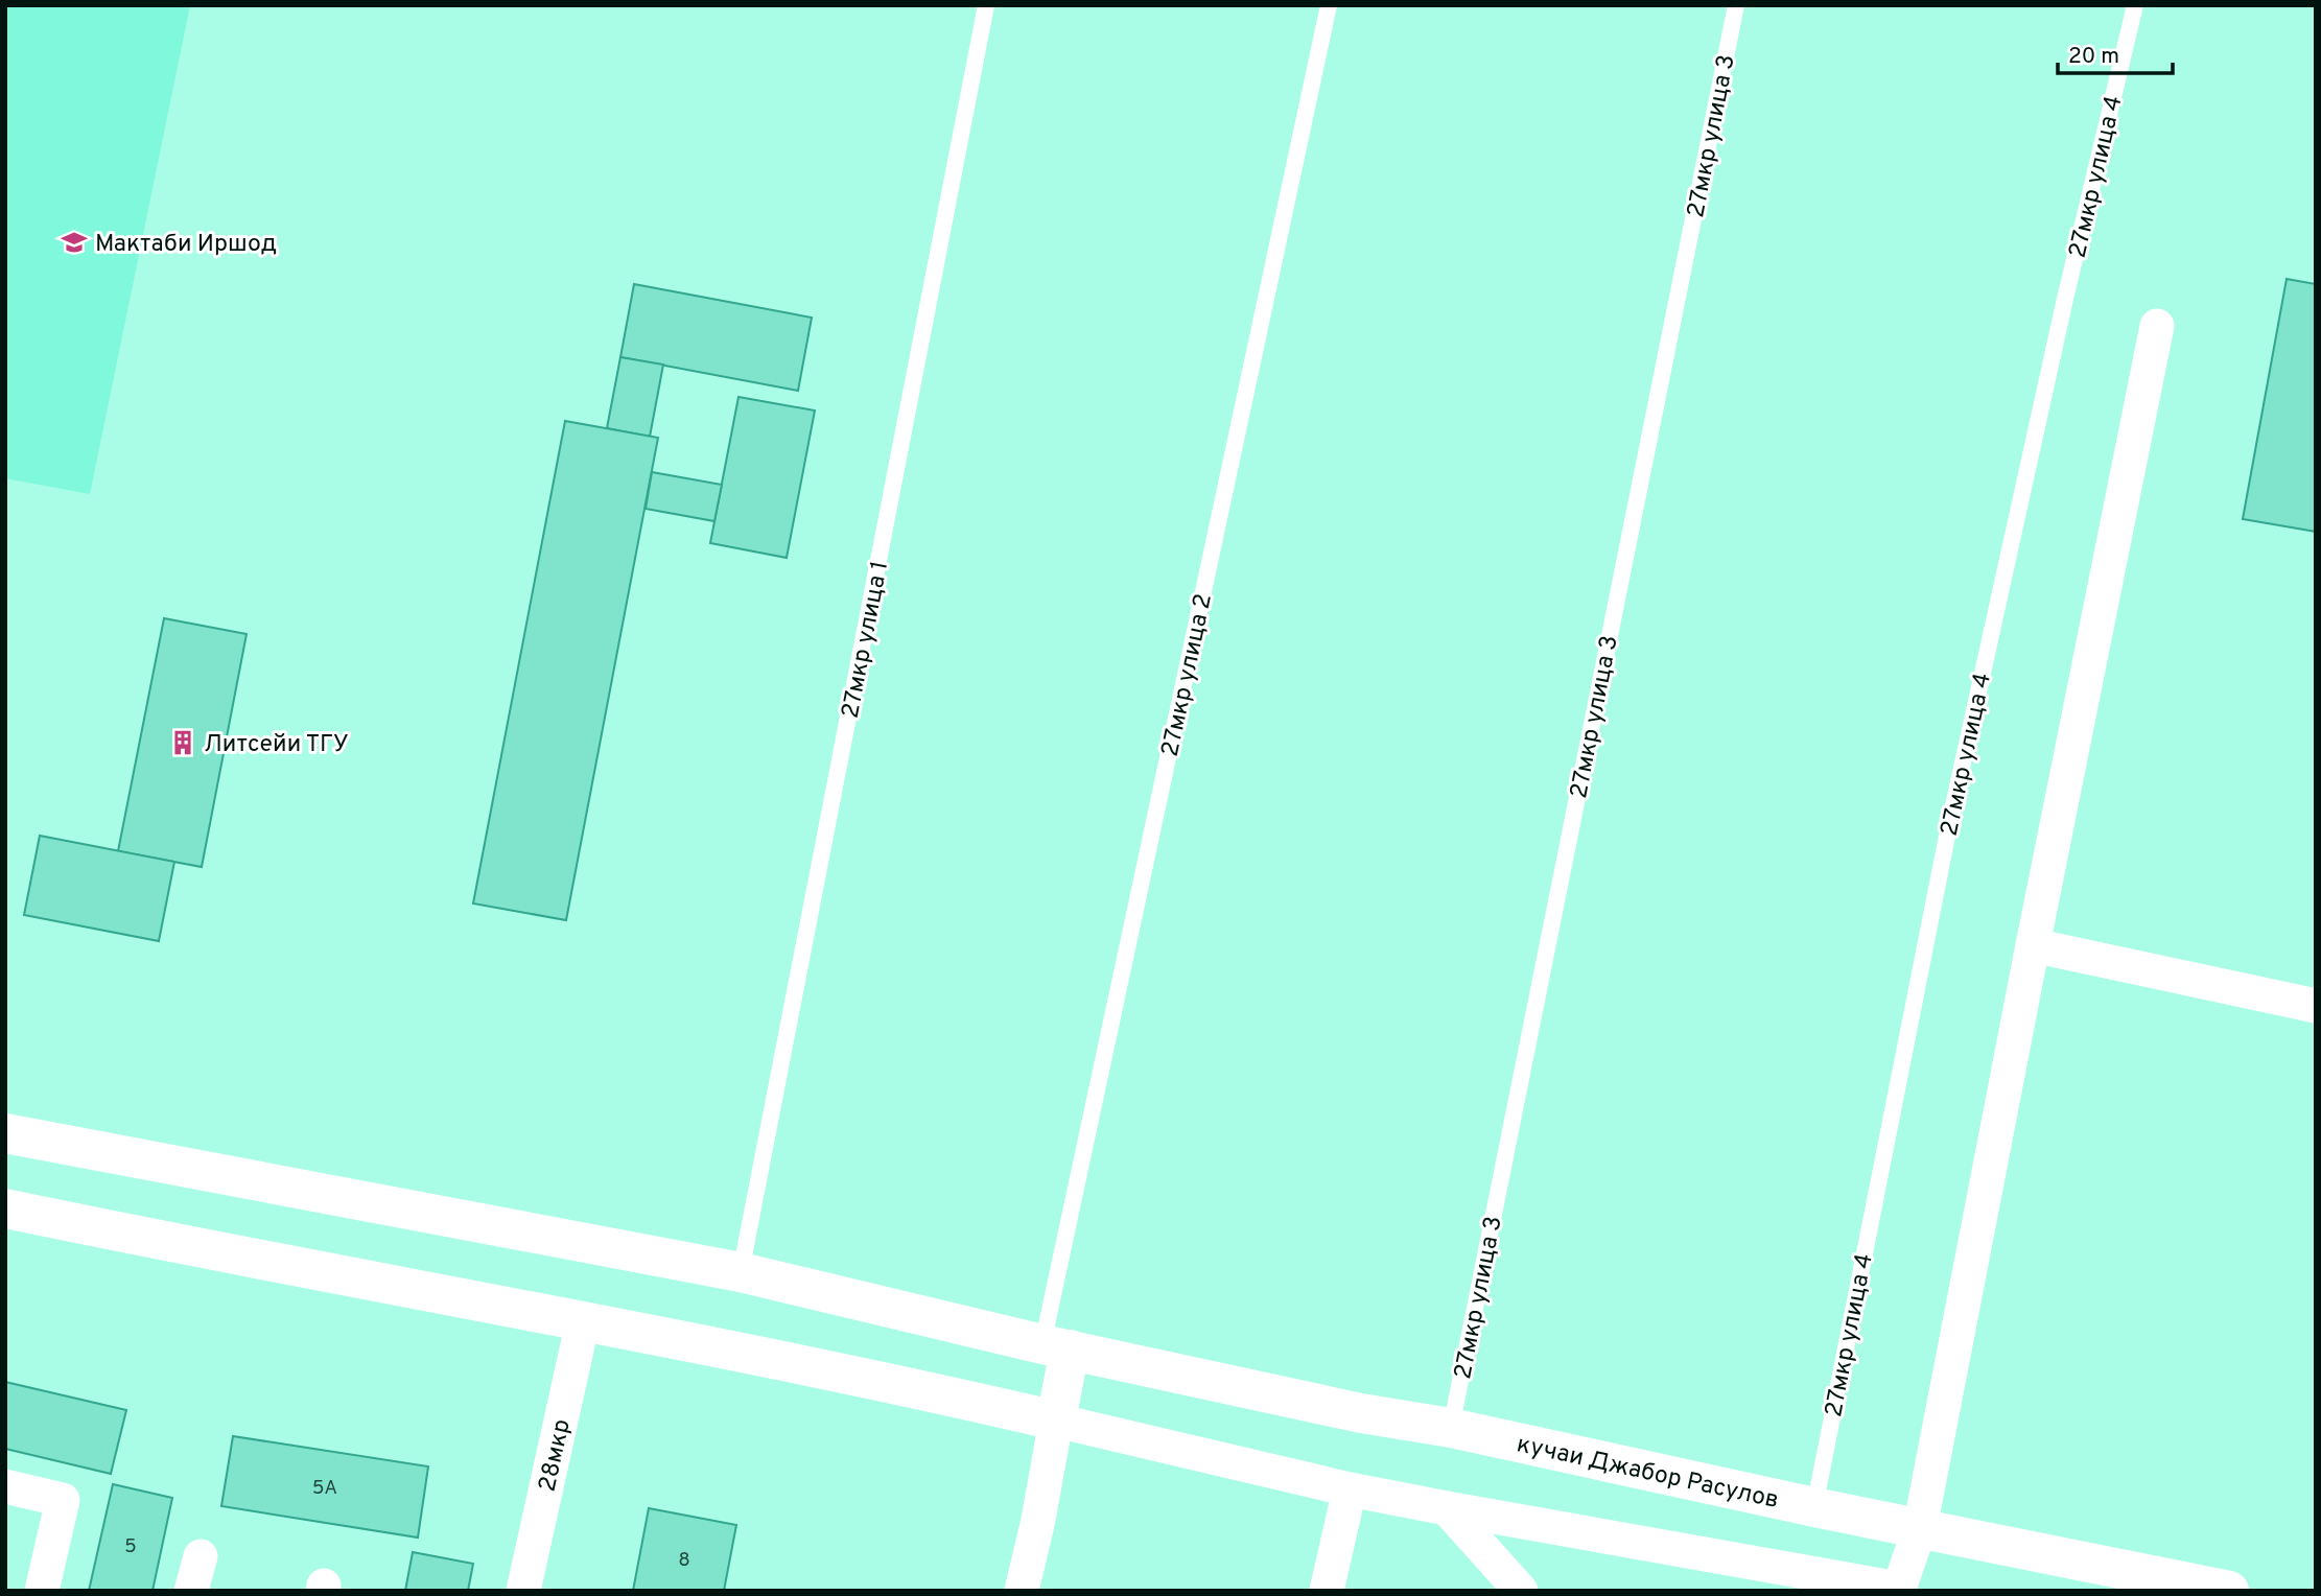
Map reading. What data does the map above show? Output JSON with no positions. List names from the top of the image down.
{
  "streets": {
    "street": ["28мкр", "кучаи Джабор Расулов"],
    "lane": [
      "27мкр улица 3",
      "27мкр улица 4",
      "27мкр улица 1",
      "27мкр улица 2"
    ]
  },
  "crossings": [
    ["27мкр улица 3", "кучаи Джабор Расулов"],
    ["27мкр улица 4", "кучаи Джабор Расулов"],
    ["27мкр улица 1", "кучаи Джабор Расулов"],
    ["27мкр улица 2", "кучаи Джабор Расулов"]
  ],
  "places": {
    "school or university": ["Мактаби Иршод"],
    "building": ["Литсейи ТГУ"]
  },
  "house_numbers": ["5А", "5", "8"],
  "scale_bar": "20 m"
}
